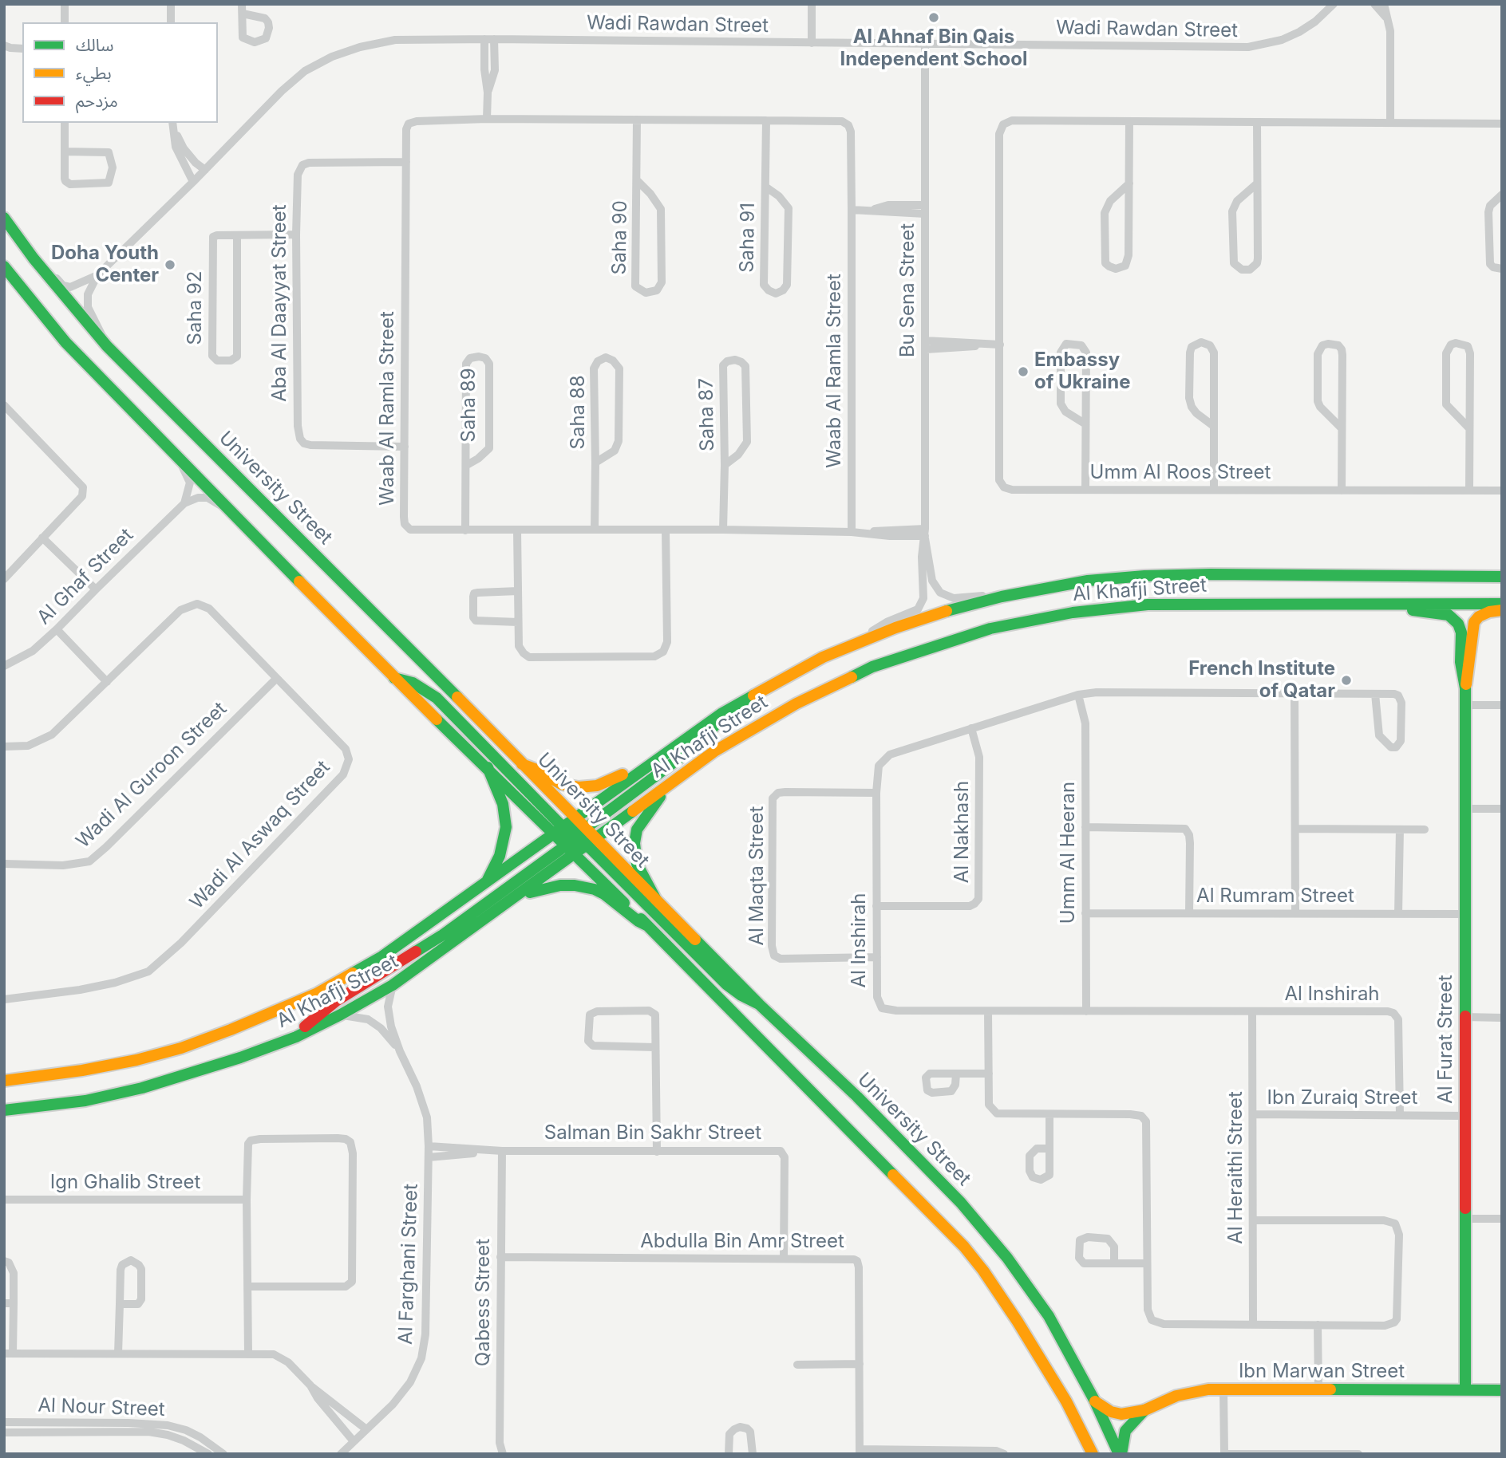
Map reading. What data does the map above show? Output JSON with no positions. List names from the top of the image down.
{
  "streets": {
    "main road": [
      "University Street",
      "Al Khafji Street",
      "Al Furat Street",
      "Ibn Marwan Street"
    ],
    "street": [
      "Wadi Rawdan Street",
      "Saha 90",
      "Saha 91",
      "Bu Sena Street",
      "Aba Al Daayyat Street",
      "Saha 92",
      "Waab Al Ramla Street",
      "Saha 89",
      "Saha 88",
      "Saha 87",
      "Umm Al Roos Street",
      "Al Ghaf Street",
      "Wadi Al Guroon Street",
      "Al Nakhash",
      "Wadi Al Aswaq Street",
      "Umm Al Heeran",
      "Al Maqta Street",
      "Al Rumram Street",
      "Al Inshirah",
      "Ibn Zuraiq Street",
      "Salman Bin Sakhr Street",
      "Al Heraithi Street",
      "Ign Ghalib Street",
      "Abdulla Bin Amr Street",
      "Al Farghani Street",
      "Qabess Street",
      "Al Nour Street"
    ]
  },
  "crossings": [
    ["Wadi Rawdan Street", "Bu Sena Street"],
    ["Wadi Rawdan Street", "University Street"],
    ["Saha 90", "Waab Al Ramla Street"],
    ["Saha 91", "Waab Al Ramla Street"],
    ["Bu Sena Street", "Waab Al Ramla Street"],
    ["Bu Sena Street", "Al Khafji Street"],
    ["Aba Al Daayyat Street", "Saha 92"],
    ["Aba Al Daayyat Street", "Waab Al Ramla Street"],
    ["Waab Al Ramla Street", "Saha 89"],
    ["Waab Al Ramla Street", "Saha 88"],
    ["Waab Al Ramla Street", "Saha 87"],
    ["University Street", "Al Khafji Street"],
    ["University Street", "Ibn Marwan Street"],
    ["Al Khafji Street", "Al Furat Street"],
    ["Al Khafji Street", "Al Farghani Street"],
    ["Wadi Al Guroon Street", "Wadi Al Aswaq Street"],
    ["Al Nakhash", "Al Inshirah"],
    ["Umm Al Heeran", "Al Rumram Street"],
    ["Umm Al Heeran", "Al Inshirah"],
    ["Al Maqta Street", "Al Inshirah"],
    ["Al Rumram Street", "Al Furat Street"],
    ["Al Inshirah", "Ibn Zuraiq Street"],
    ["Al Inshirah", "Al Heraithi Street"],
    ["Al Furat Street", "Ibn Zuraiq Street"],
    ["Al Furat Street", "Ibn Marwan Street"],
    ["Ibn Zuraiq Street", "Al Heraithi Street"],
    ["Salman Bin Sakhr Street", "Abdulla Bin Amr Street"],
    ["Salman Bin Sakhr Street", "Al Farghani Street"],
    ["Salman Bin Sakhr Street", "Qabess Street"],
    ["Abdulla Bin Amr Street", "Qabess Street"]
  ],
  "places": [
    "Al Ahnaf Bin Qais Independent School",
    "Doha Youth Center",
    "Embassy of Ukraine",
    "French Institute of Qatar"
  ],
  "legend": ["سالك", "بطيء", "مزدحم"]
}
